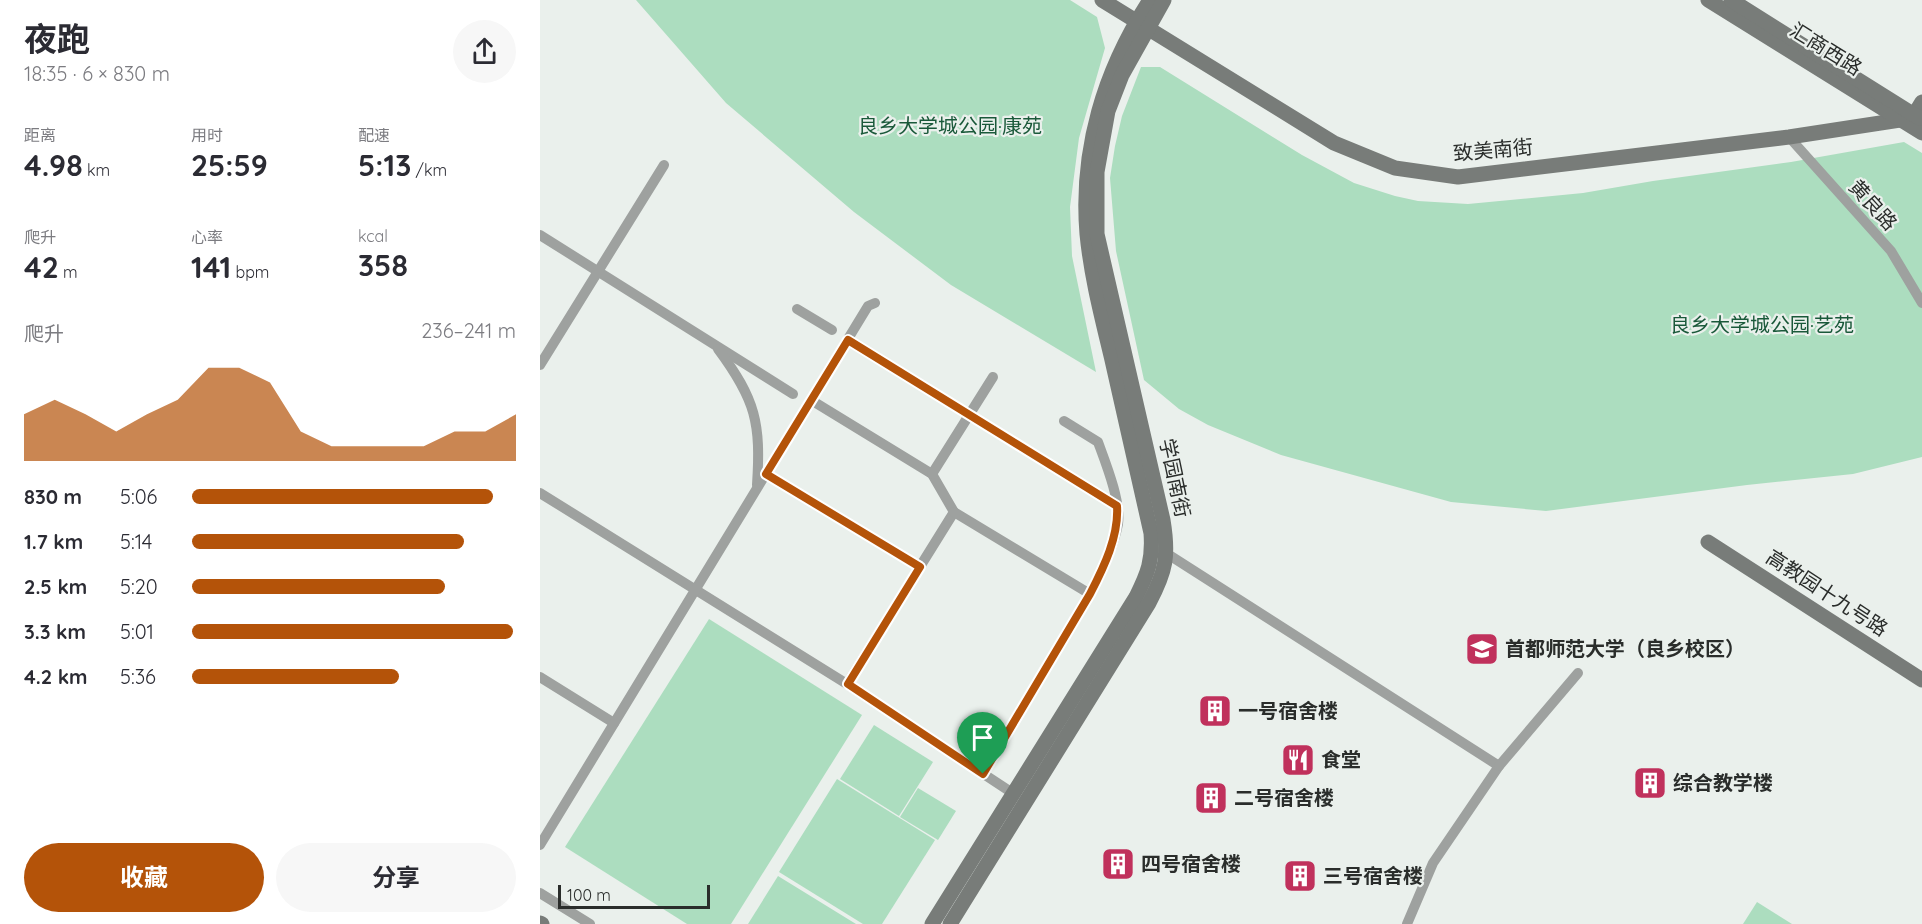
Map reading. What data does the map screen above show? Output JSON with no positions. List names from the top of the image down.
{
  "streets": {
    "street": [
      "汇商西路",
      "致美南街",
      "黄良路",
      "学园南街",
      "高教园十九号路"
    ]
  },
  "crossings": [
    ["汇商西路", "致美南街"],
    ["致美南街", "黄良路"],
    ["致美南街", "学园南街"]
  ],
  "parks": ["良乡大学城公园·康苑", "良乡大学城公园·艺苑"],
  "places": {
    "school or university": ["首都师范大学（良乡校区）"],
    "building": [
      "一号宿舍楼",
      "综合教学楼",
      "二号宿舍楼",
      "四号宿舍楼",
      "三号宿舍楼"
    ],
    "restaurant": ["食堂"]
  },
  "scale_bar": "100 m",
  "page": {
    "heading": ["夜跑", "18:35 · 6 × 830 m"],
    "stats": [
      ["距离", "4.98 km"],
      ["用时", "25:59"],
      ["配速", "5:13 /km"],
      ["爬升", "42 m"],
      ["心率", "141 bpm"],
      ["kcal", "358"]
    ],
    "chart": ["爬升", "236–241 m"],
    "list": [
      {
        "name": "830 m",
        "note": "5:06"
      },
      {
        "name": "1.7 km",
        "note": "5:14"
      },
      {
        "name": "2.5 km",
        "note": "5:20"
      },
      {
        "name": "3.3 km",
        "note": "5:01"
      },
      {
        "name": "4.2 km",
        "note": "5:36"
      }
    ],
    "buttons": ["收藏", "分享"],
    "scale": "100 m"
  }
}
